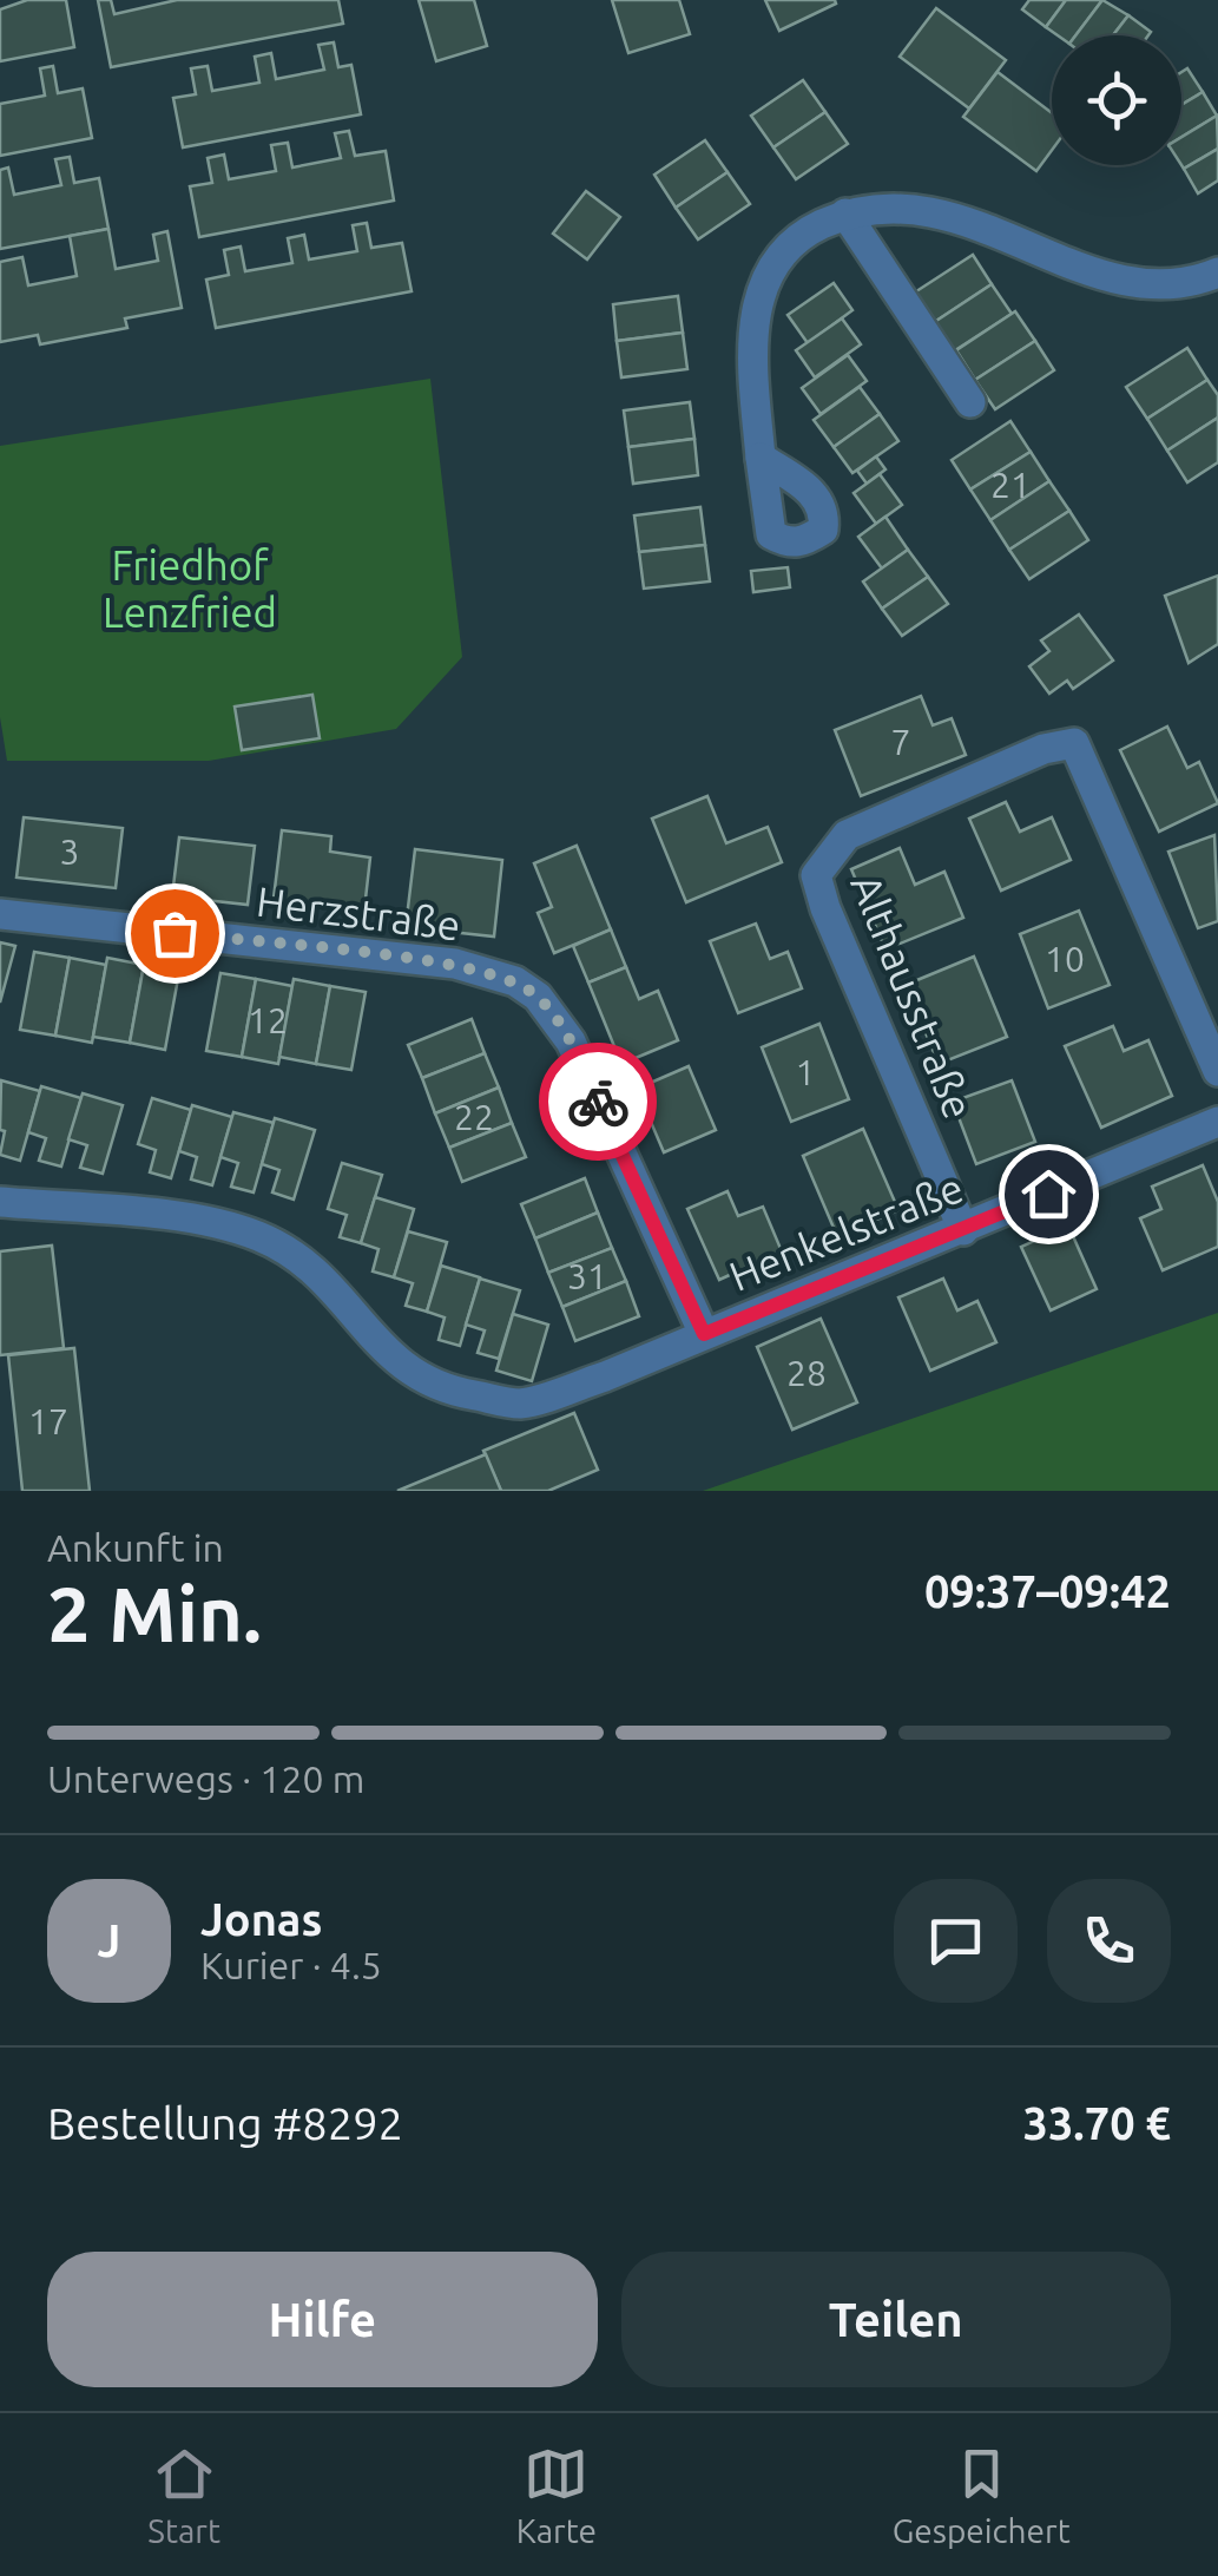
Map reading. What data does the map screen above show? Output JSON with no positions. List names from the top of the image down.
{
  "streets": {
    "street": ["Herzstraße", "Althausstraße", "Henkelstraße"]
  },
  "crossings": [
    ["Herzstraße", "Henkelstraße"],
    ["Althausstraße", "Henkelstraße"]
  ],
  "parks": ["Friedhof Lenzfried"],
  "house_numbers": [
    "21",
    "7",
    "3",
    "10",
    "12",
    "1",
    "22",
    "31",
    "28",
    "17"
  ],
  "page": {
    "heading": ["2 Min.", "Ankunft in", "09:37–09:42"],
    "panel": [
      "Jonas",
      "Kurier · 4.5",
      "Bestellung #8292",
      "33.70 €"
    ],
    "bar": "Unterwegs · 120 m",
    "round": "J",
    "buttons": ["Hilfe", "Teilen"],
    "tabs": ["Start", "Karte", "Gespeichert"]
  }
}
